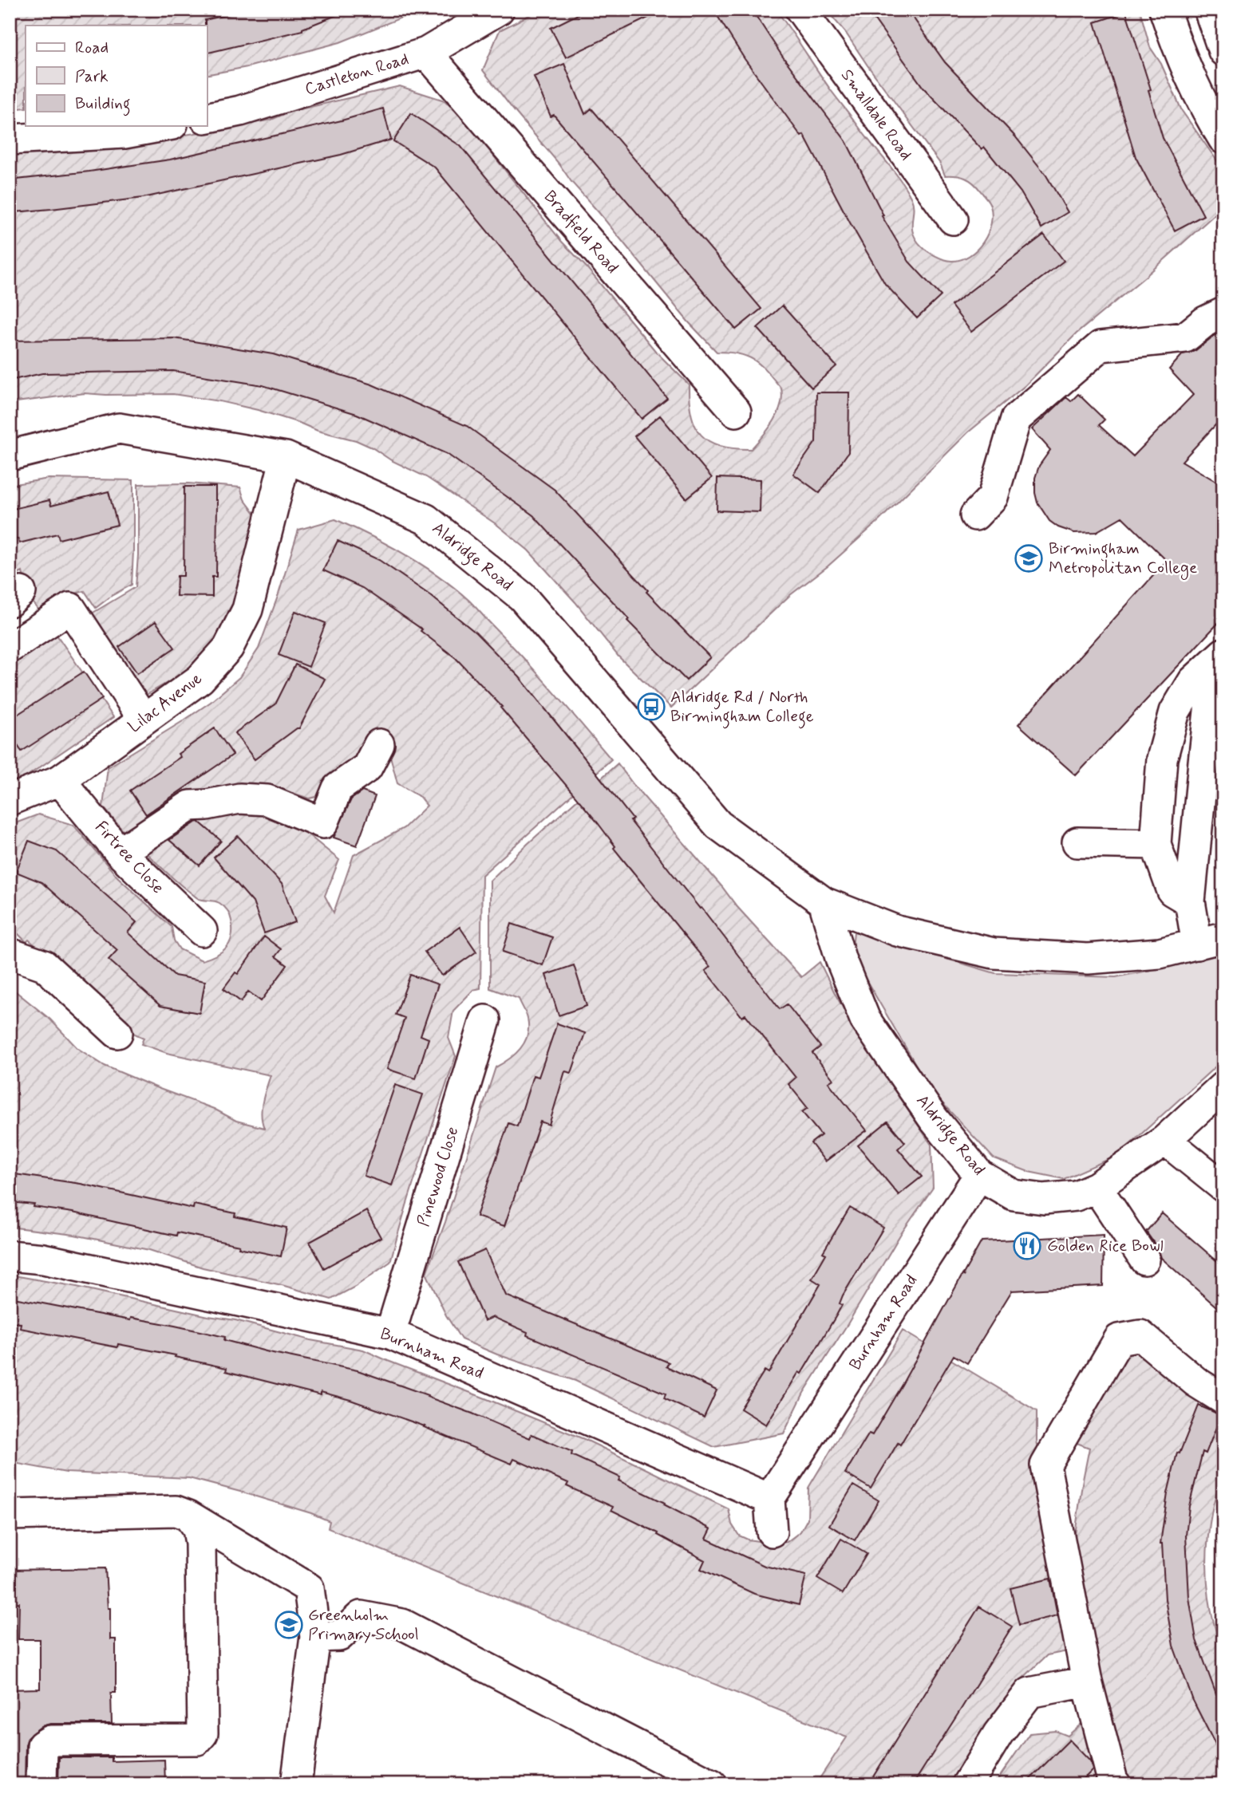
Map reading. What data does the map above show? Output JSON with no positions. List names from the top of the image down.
{
  "streets": {
    "street": [
      "Castleton Road",
      "Smalldale Road",
      "Bradfield Road",
      "Aldridge Road",
      "Lilac Avenue",
      "Firtree Close",
      "Pinewood Close",
      "Burnham Road"
    ]
  },
  "crossings": [
    ["Castleton Road", "Bradfield Road"],
    ["Aldridge Road", "Lilac Avenue"],
    ["Aldridge Road", "Burnham Road"],
    ["Lilac Avenue", "Firtree Close"],
    ["Pinewood Close", "Burnham Road"]
  ],
  "places": {
    "school or university": ["Birmingham Metropolitan College", "Greenholm Primary School"],
    "bus stop": ["Aldridge Rd / North Birmingham College"],
    "restaurant": ["Golden Rice Bowl"]
  },
  "legend": ["Road", "Park", "Building"]
}
